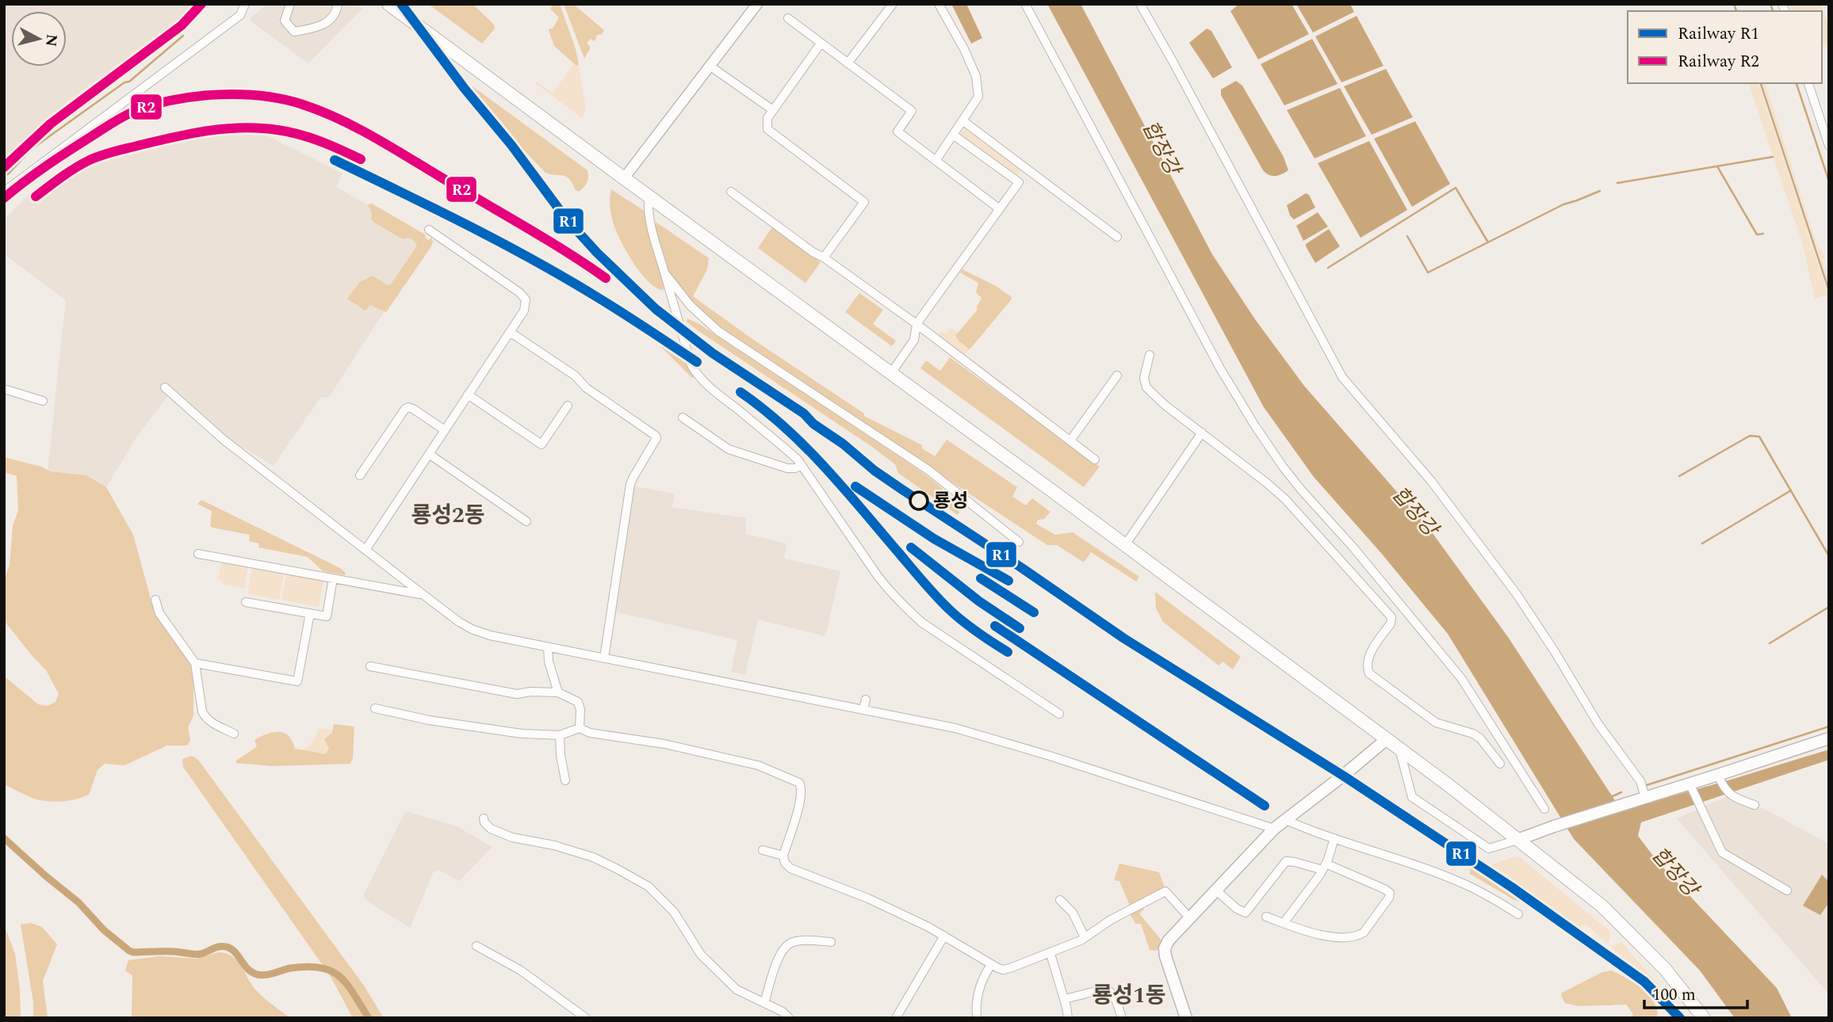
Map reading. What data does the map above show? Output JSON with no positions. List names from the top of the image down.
{
  "districts": ["룡성2동", "룡성1동"],
  "water": ["합장강"],
  "places": ["룡성"],
  "lines": ["rail line R1", "rail line R2"],
  "legend": ["Railway R1", "Railway R2"],
  "scale_bar": "100 m",
  "north": "right"
}
